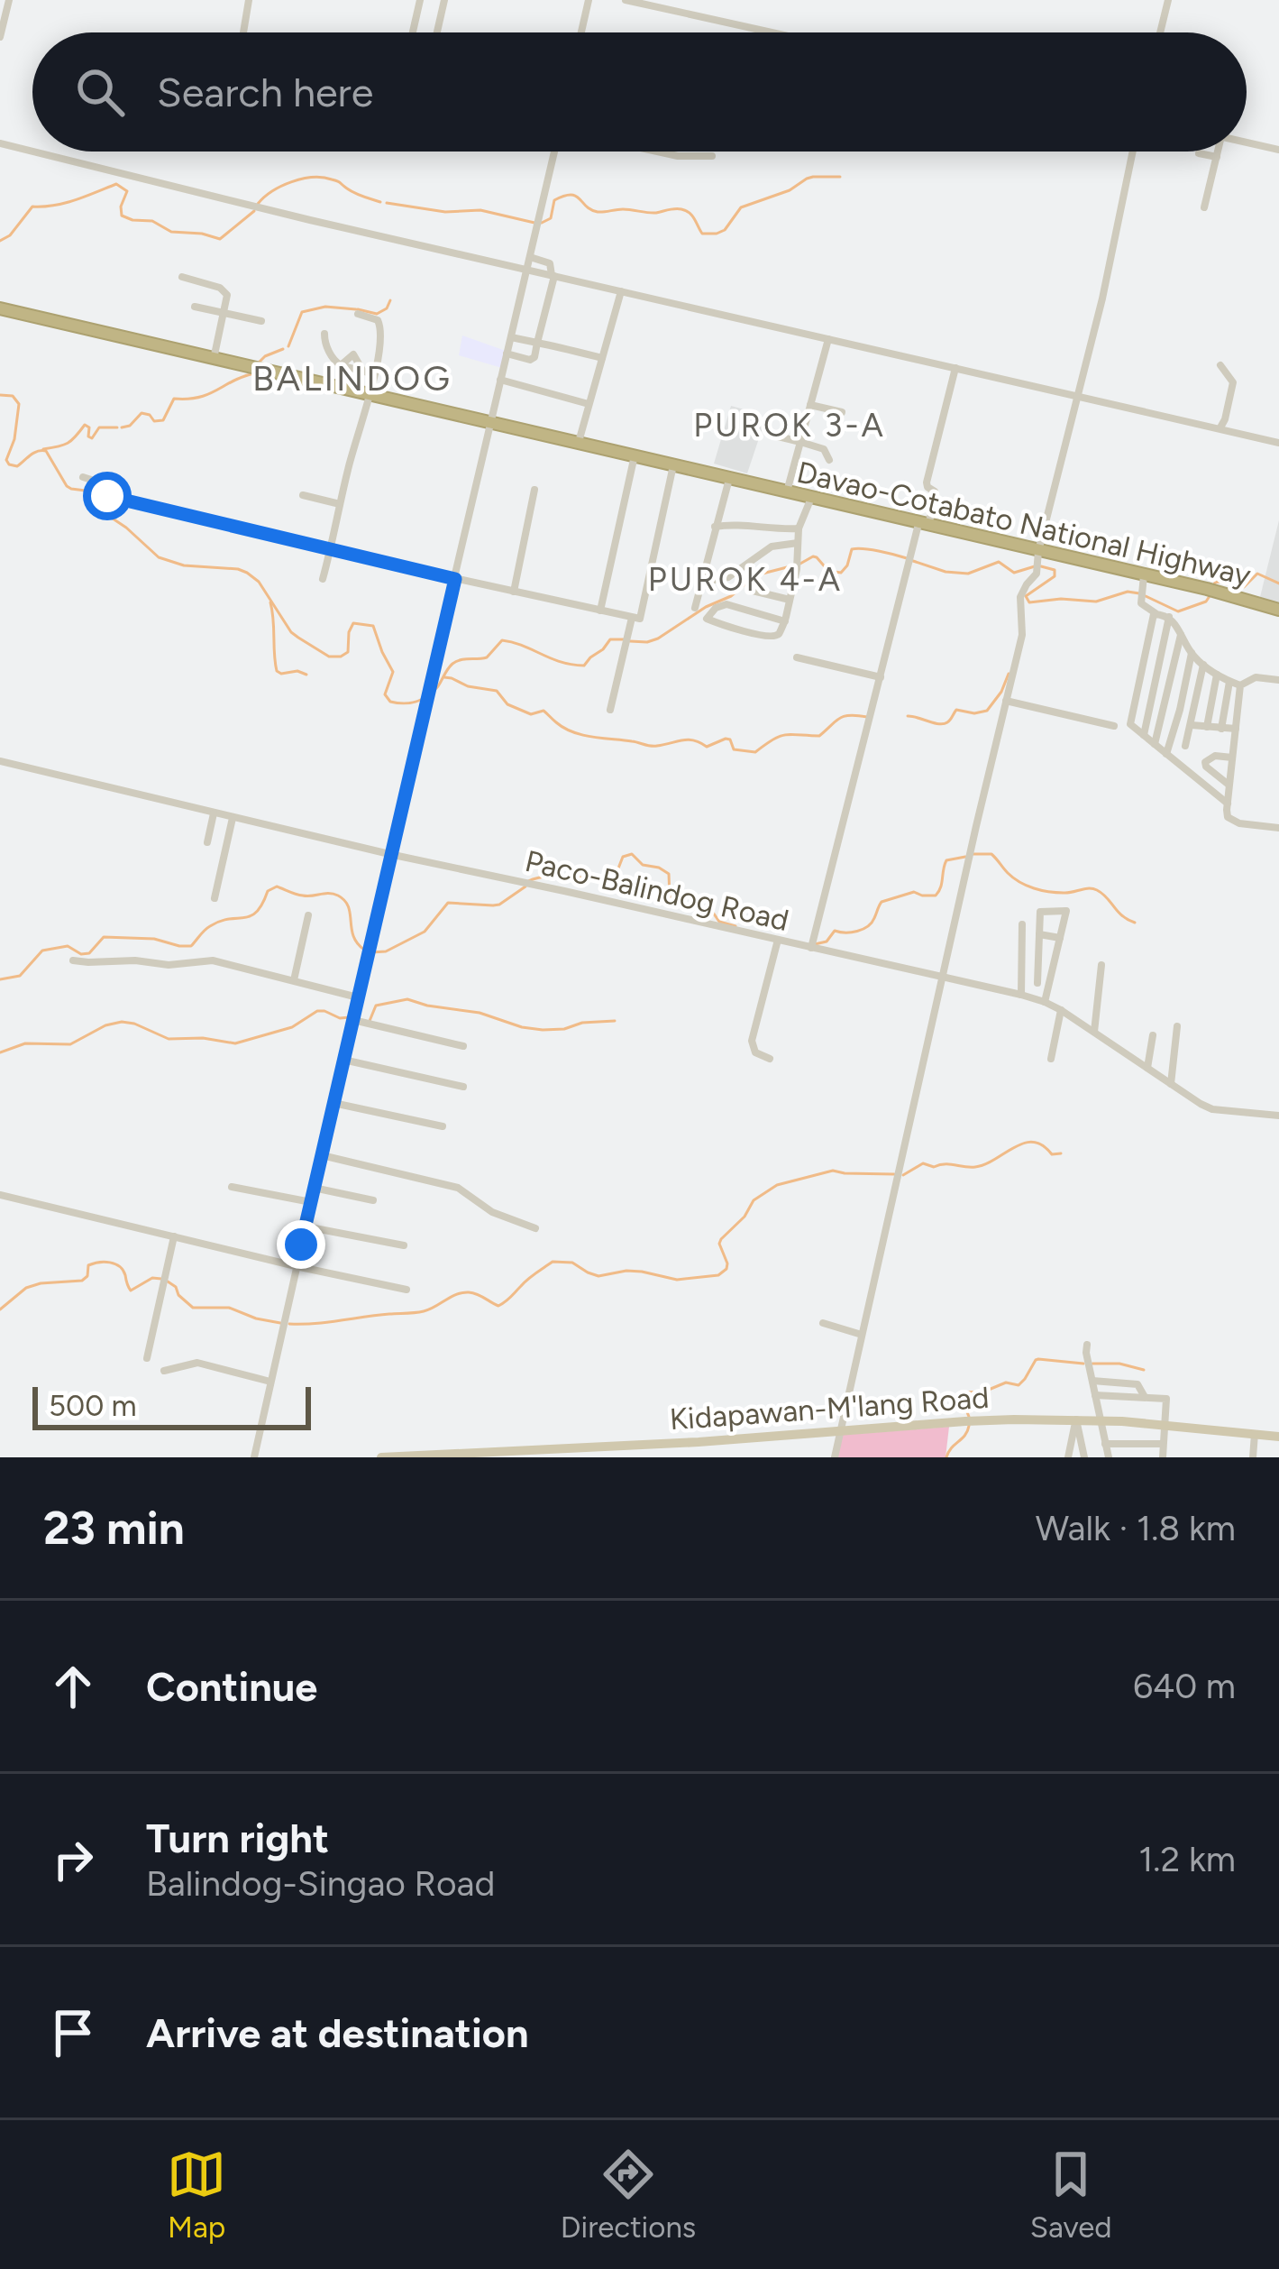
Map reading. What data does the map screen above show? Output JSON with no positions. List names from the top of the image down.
{
  "streets": {
    "highway": ["Davao-Cotabato National Highway"],
    "main road": ["Kidapawan-M'lang Road"],
    "street": ["Paco-Balindog Road"]
  },
  "districts": ["BALINDOG", "PUROK 3-A", "PUROK 4-A"],
  "scale_bar": "500 m",
  "page": {
    "search": "Search here",
    "scale": "500 m",
    "heading": ["23 min", "Walk · 1.8 km"],
    "list": [
      ["Continue", "640 m"],
      ["Turn right", "Balindog-Singao Road", "1.2 km"],
      "Arrive at destination"
    ],
    "nav": ["Map", "Directions", "Saved"]
  }
}
